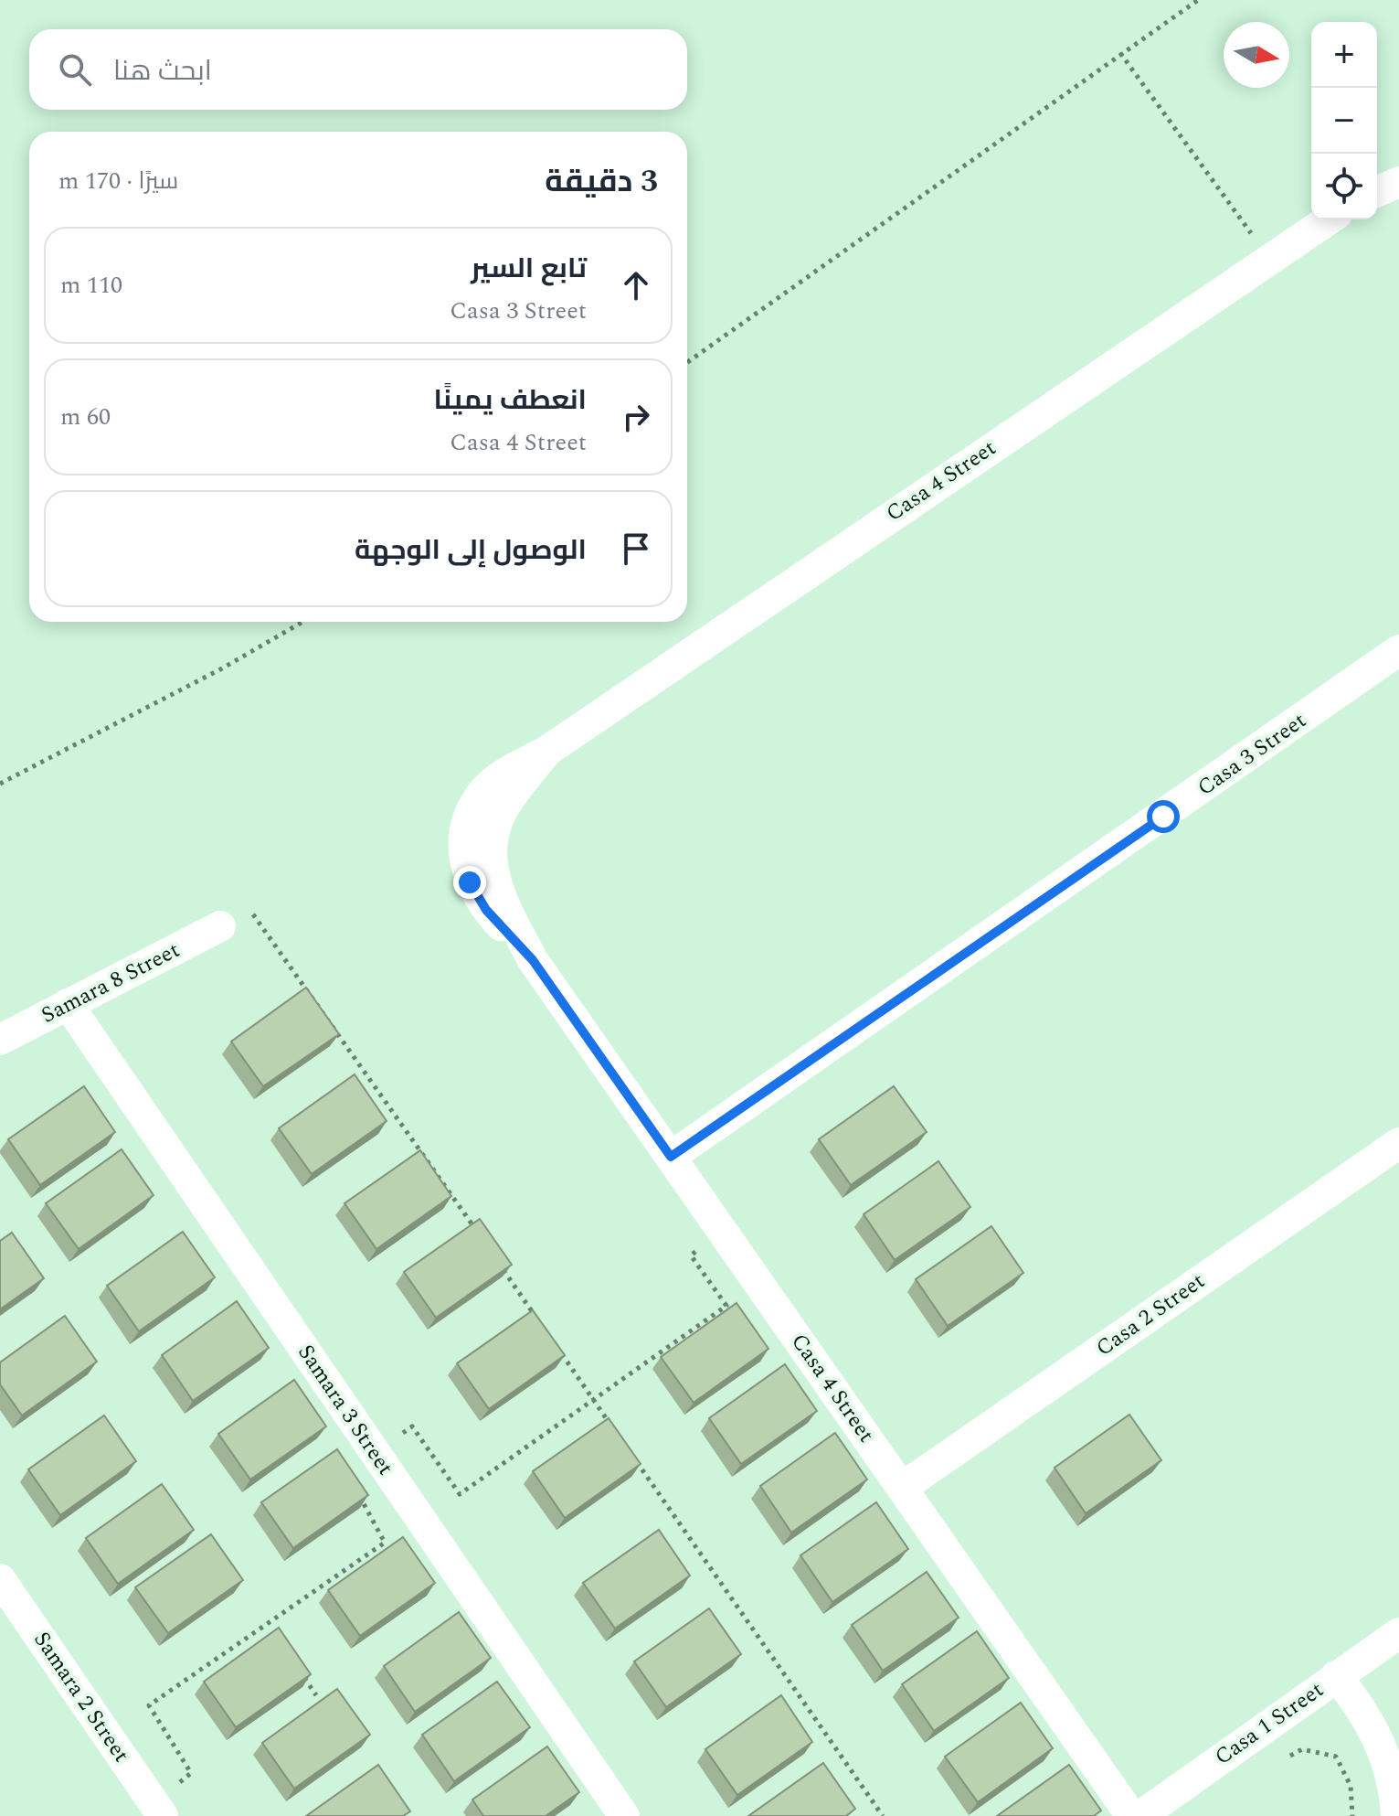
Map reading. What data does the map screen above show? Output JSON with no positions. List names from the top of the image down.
{
  "streets": {
    "street": [
      "Casa 4 Street",
      "Casa 3 Street",
      "Samara 8 Street",
      "Casa 2 Street",
      "Samara 3 Street",
      "Samara 2 Street",
      "Casa 1 Street"
    ]
  },
  "crossings": [
    ["Casa 4 Street", "Casa 3 Street"],
    ["Casa 4 Street", "Casa 2 Street"],
    ["Samara 8 Street", "Samara 3 Street"]
  ],
  "north": "right",
  "page": {
    "map_buttons": ["+", "−"],
    "search": "ابحث هنا",
    "heading": ["3 دقيقة", "سيرًا · 170 m"],
    "list": [
      ["تابع السير", "Casa 3 Street", "110 m"],
      ["انعطف يمينًا", "Casa 4 Street", "60 m"],
      "الوصول إلى الوجهة"
    ]
  }
}
